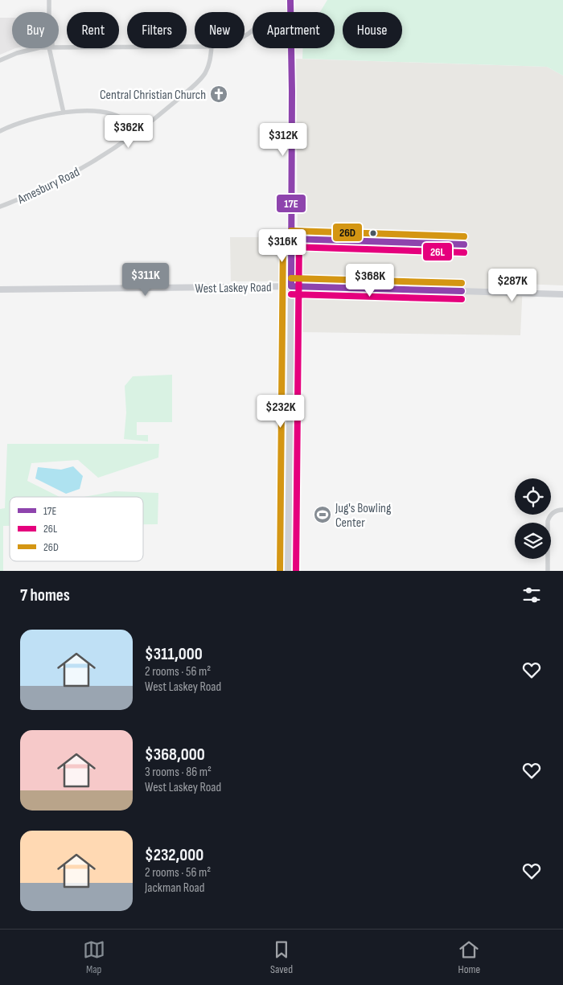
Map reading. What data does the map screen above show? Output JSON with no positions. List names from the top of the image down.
{
  "streets": {
    "main road": ["West Laskey Road"],
    "street": ["Amesbury Road"]
  },
  "places": {
    "church": ["Central Christian Church"],
    "sports": ["Jug's Bowling Center"]
  },
  "lines": ["transit line 17E", "transit line 26D", "transit line 26L"],
  "legend": ["17E", "26L", "26D"],
  "page": {
    "chip": [
      "Buy",
      "Rent",
      "Filters",
      "New",
      "Apartment",
      "House"
    ],
    "price": [
      "$362K",
      "$312K",
      "$316K",
      "$311K",
      "$368K",
      "$287K",
      "$232K"
    ],
    "heading": "7 homes",
    "list": [
      {
        "name": "$311,000",
        "note": "2 rooms · 56 m² · West Laskey Road"
      },
      {
        "name": "$368,000",
        "note": "3 rooms · 86 m² · West Laskey Road"
      },
      {
        "name": "$232,000",
        "note": "2 rooms · 56 m² · Jackman Road"
      }
    ],
    "tabs": ["Map", "Saved", "Home"]
  }
}
